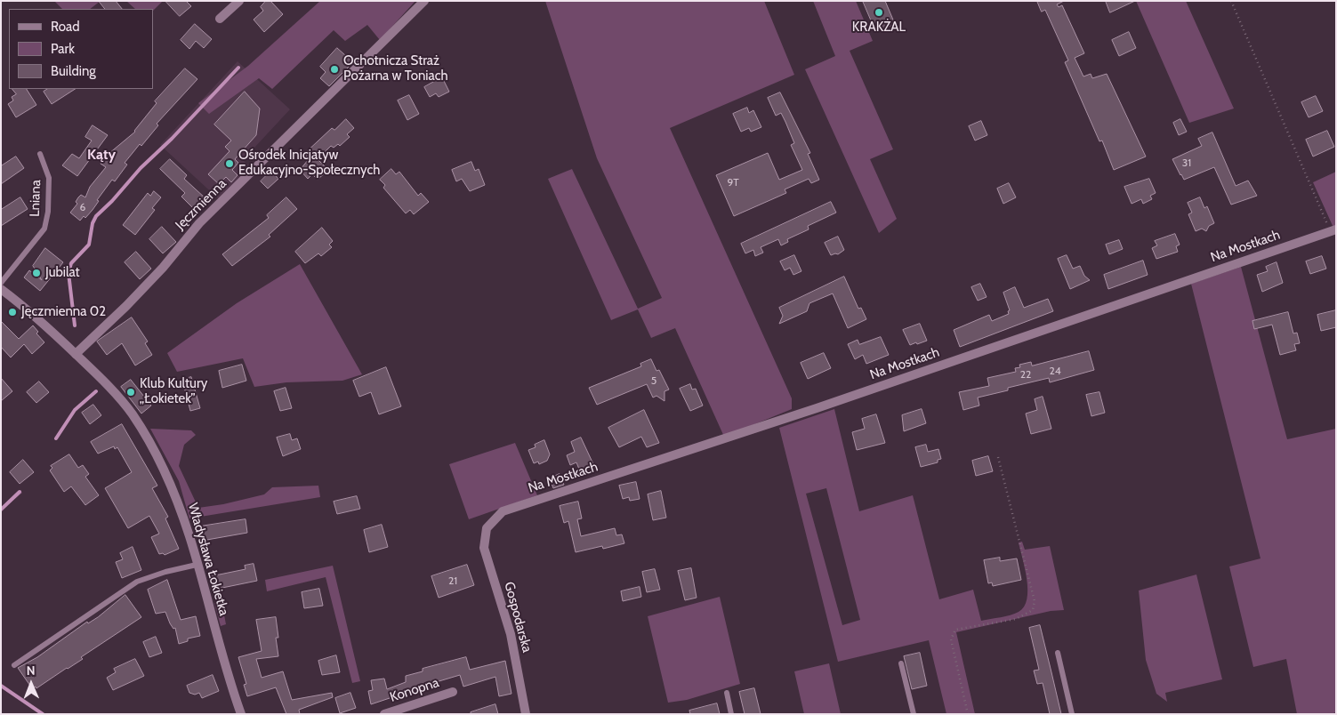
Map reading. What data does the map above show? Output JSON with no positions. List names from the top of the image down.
{
  "streets": {
    "street": [
      "Jęczmienna",
      "Na Mostkach",
      "Władysława Łokietka",
      "Gospodarska",
      "Konopna"
    ],
    "lane": ["Lniana"]
  },
  "crossings": [
    ["Jęczmienna", "Władysława Łokietka"],
    ["Na Mostkach", "Gospodarska"]
  ],
  "districts": ["Kąty"],
  "places": [
    "KRAKŻAL",
    "Ochotnicza Straż Pożarna w Toniach",
    "Ośrodek Inicjatyw Edukacyjno-Społecznych",
    "Jubilat",
    "Jęczmienna 02",
    "Klub Kultury „Łokietek”"
  ],
  "house_numbers": [
    "31",
    "9T",
    "6",
    "24",
    "22",
    "5",
    "21"
  ],
  "legend": ["Road", "Park", "Building"],
  "north": "top"
}
